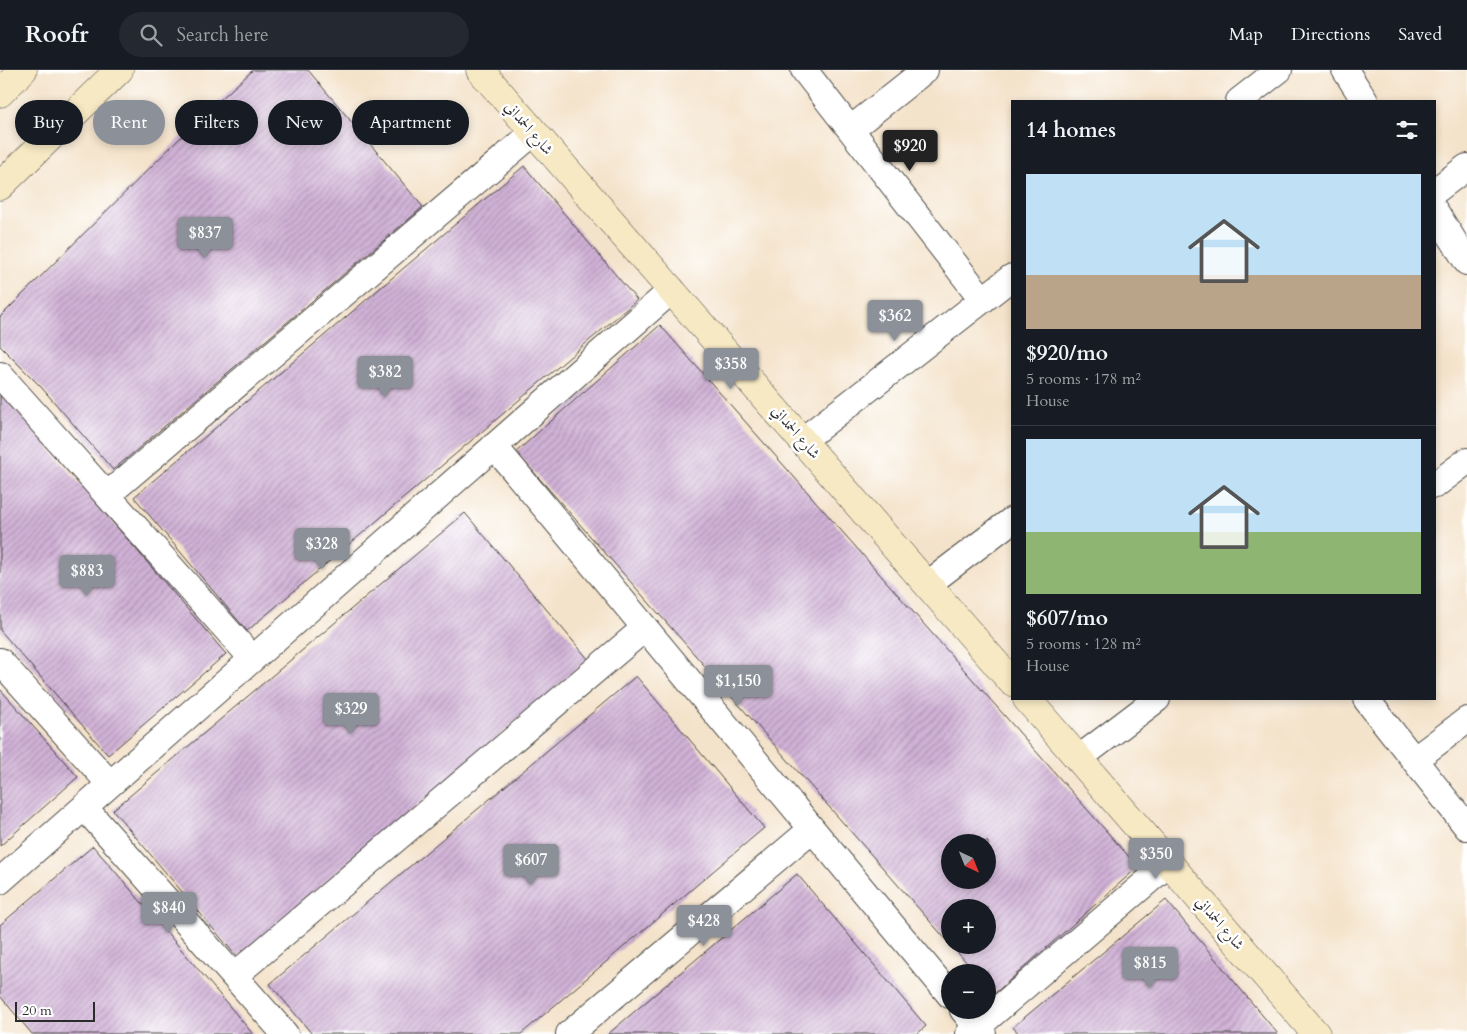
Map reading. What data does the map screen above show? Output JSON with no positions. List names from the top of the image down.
{
  "streets": {
    "street": ["شارع الحمداني"]
  },
  "scale_bar": "20 m",
  "north": "bottom right",
  "page": {
    "header": "Roofr",
    "search": "Search here",
    "nav": ["Map", "Directions", "Saved"],
    "chip": [
      "Buy",
      "Rent",
      "Filters",
      "New",
      "Apartment"
    ],
    "heading": "14 homes",
    "price": [
      "$920",
      "$837",
      "$362",
      "$358",
      "$382",
      "$328",
      "$883",
      "$1,150",
      "$329",
      "$350",
      "$607",
      "$840",
      "$428",
      "$815"
    ],
    "list": [
      {
        "name": "$920/mo",
        "note": "5 rooms · 178 m² · House"
      },
      {
        "name": "$607/mo",
        "note": "5 rooms · 128 m² · House"
      }
    ],
    "map_buttons": ["+", "−"],
    "scale": "20 m"
  }
}
